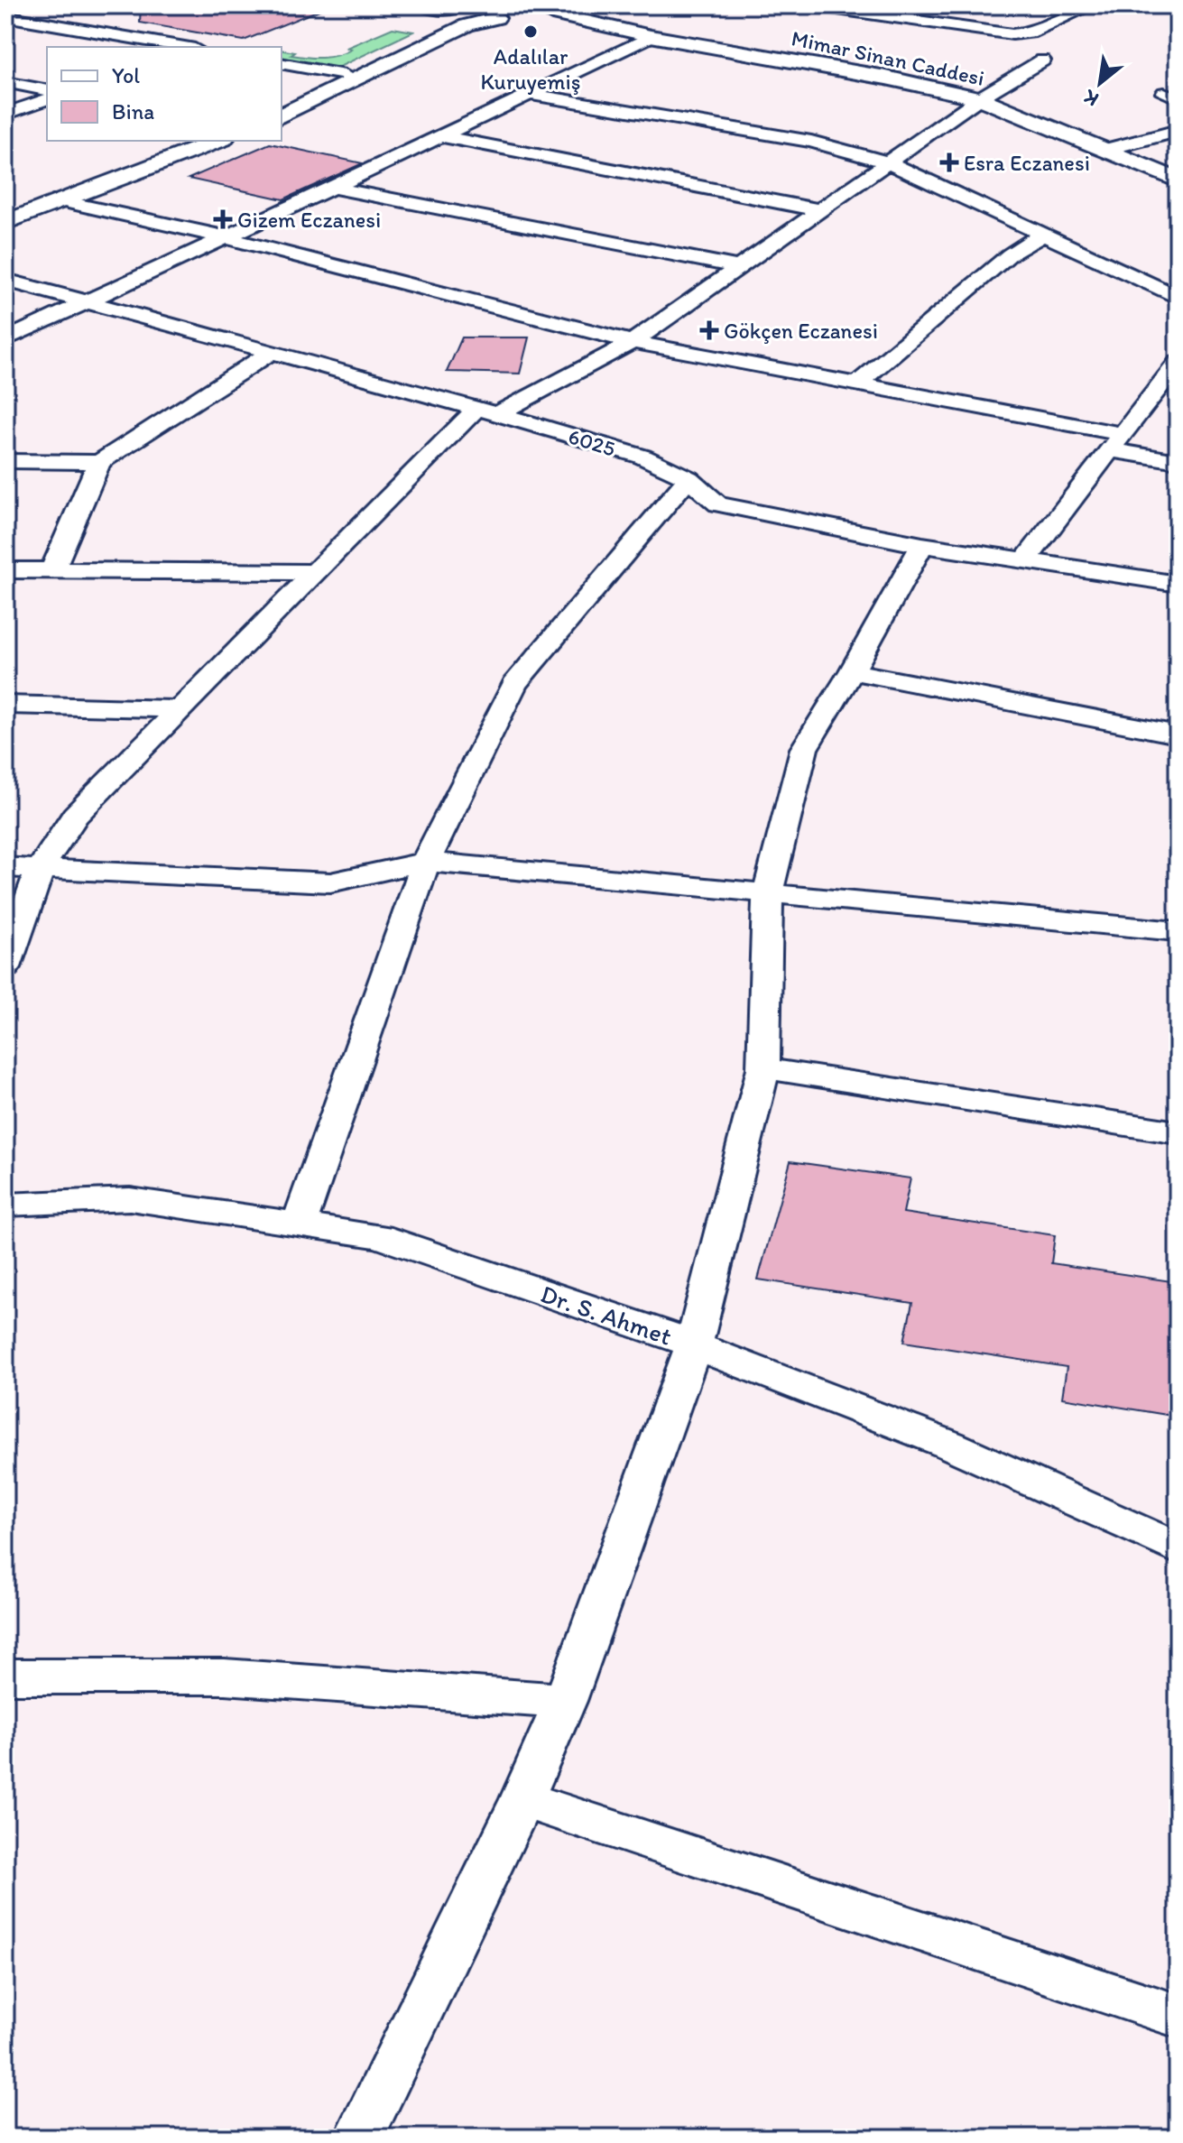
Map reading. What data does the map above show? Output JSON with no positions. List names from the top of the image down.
{
  "streets": {
    "main road": ["Mimar Sinan Caddesi"],
    "street": ["6025", "Dr. S. Ahmet"]
  },
  "places": {
    "other": ["Adalılar Kuruyemiş"],
    "health": ["Esra Eczanesi", "Gizem Eczanesi", "Gökçen Eczanesi"]
  },
  "legend": ["Yol", "Bina"],
  "north": "bottom left"
}
